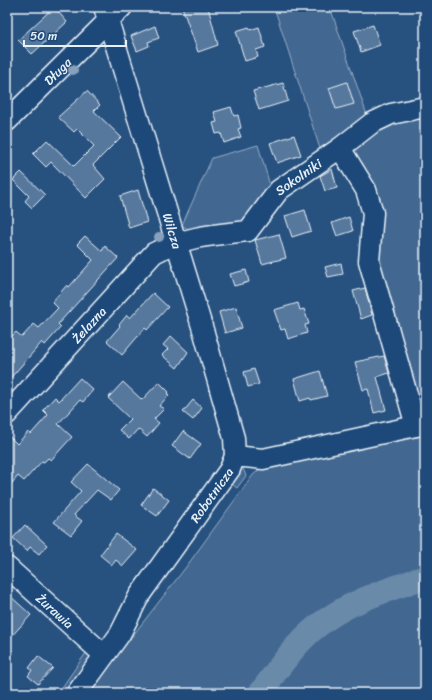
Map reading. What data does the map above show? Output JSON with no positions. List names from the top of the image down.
{
  "streets": {
    "street": [
      "Długa",
      "Sokolniki",
      "Wilcza",
      "Żelazna",
      "Robotnicza",
      "Żurawia"
    ]
  },
  "crossings": [
    ["Długa", "Wilcza"],
    ["Sokolniki", "Wilcza"],
    ["Sokolniki", "Żelazna"],
    ["Wilcza", "Żelazna"],
    ["Wilcza", "Robotnicza"],
    ["Robotnicza", "Żurawia"]
  ],
  "scale_bar": "50 m"
}
